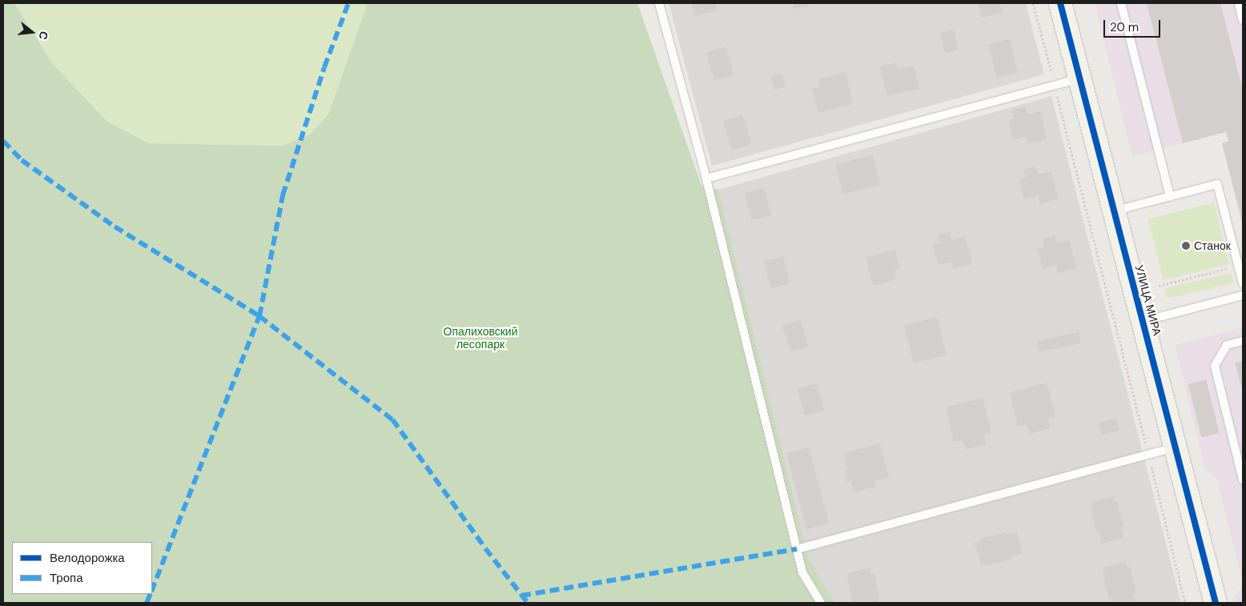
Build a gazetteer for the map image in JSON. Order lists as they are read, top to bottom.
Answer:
{
  "streets": {
    "street": ["УЛИЦА МИРА"]
  },
  "parks": ["Опалиховский лесопарк"],
  "places": ["Станок"],
  "legend": ["Велодорожка", "Тропа"],
  "scale_bar": "20 m",
  "north": "right"
}
